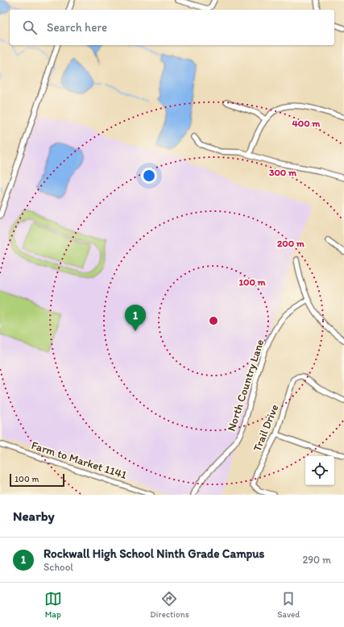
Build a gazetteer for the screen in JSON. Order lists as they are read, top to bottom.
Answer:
{
  "streets": {
    "street": ["North Country Lane", "Trail Drive", "Farm to Market 1141"]
  },
  "scale_bar": "100 m",
  "page": {
    "search": "Search here",
    "pins": "1",
    "scale": "100 m",
    "heading": "Nearby",
    "list": [
      {
        "mark": "1",
        "name": "Rockwall High School Ninth Grade Campus",
        "note": "School",
        "value": "290 m"
      }
    ],
    "nav": ["Map", "Directions", "Saved"]
  },
  "rings": [
    "400 m",
    "300 m",
    "200 m",
    "100 m"
  ]
}
